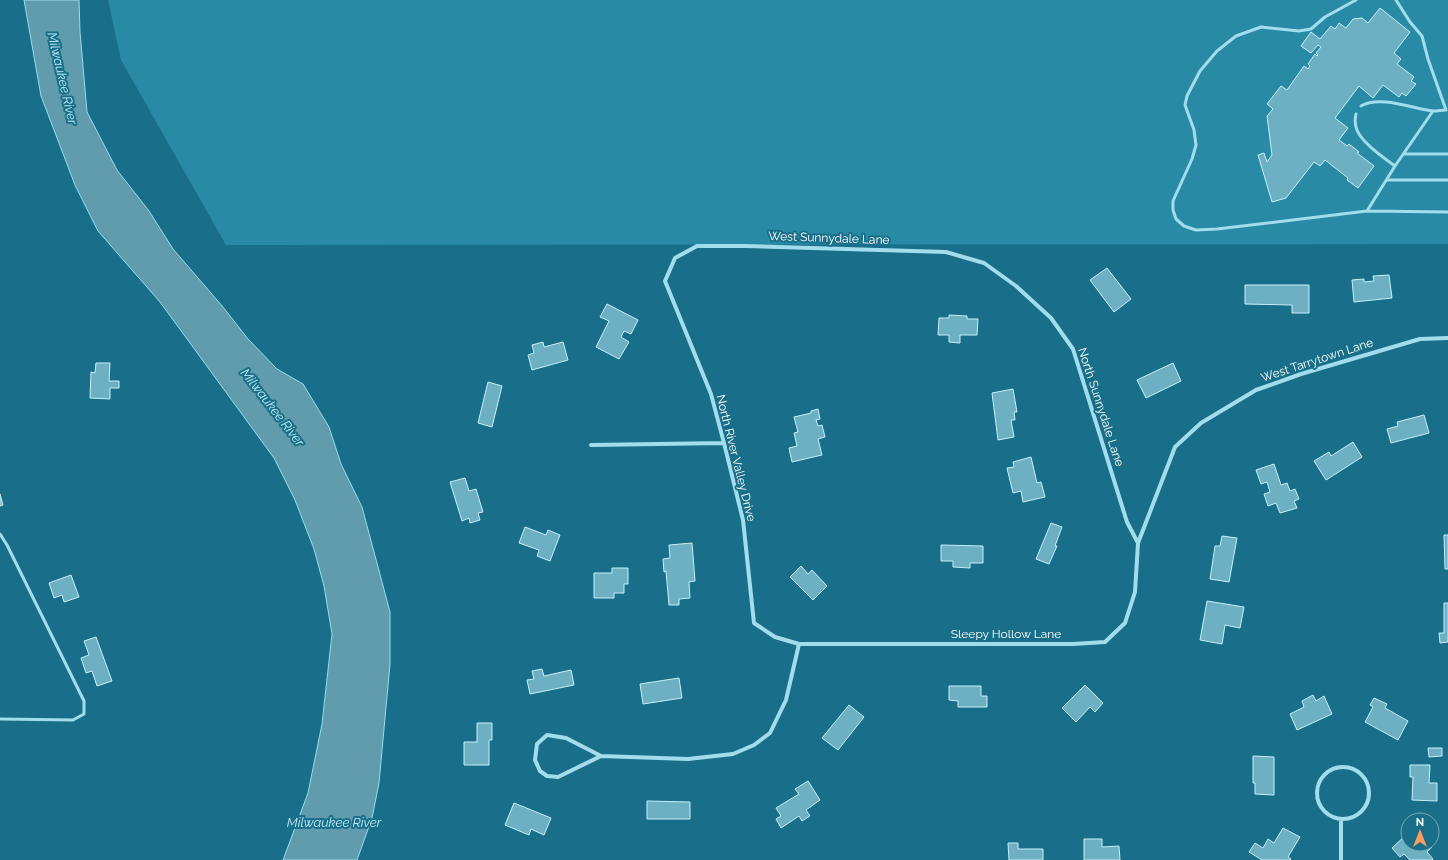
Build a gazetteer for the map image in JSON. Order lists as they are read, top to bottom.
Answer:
{
  "streets": {
    "street": [
      "West Sunnydale Lane",
      "West Tarrytown Lane",
      "North Sunnydale Lane",
      "North River Valley Drive",
      "Sleepy Hollow Lane"
    ]
  },
  "crossings": [
    ["West Sunnydale Lane", "North Sunnydale Lane"],
    ["West Sunnydale Lane", "North River Valley Drive"],
    ["West Tarrytown Lane", "North Sunnydale Lane"],
    ["West Tarrytown Lane", "Sleepy Hollow Lane"],
    ["North Sunnydale Lane", "Sleepy Hollow Lane"],
    ["North River Valley Drive", "Sleepy Hollow Lane"]
  ],
  "water": ["Milwaukee River"],
  "north": "top"
}
